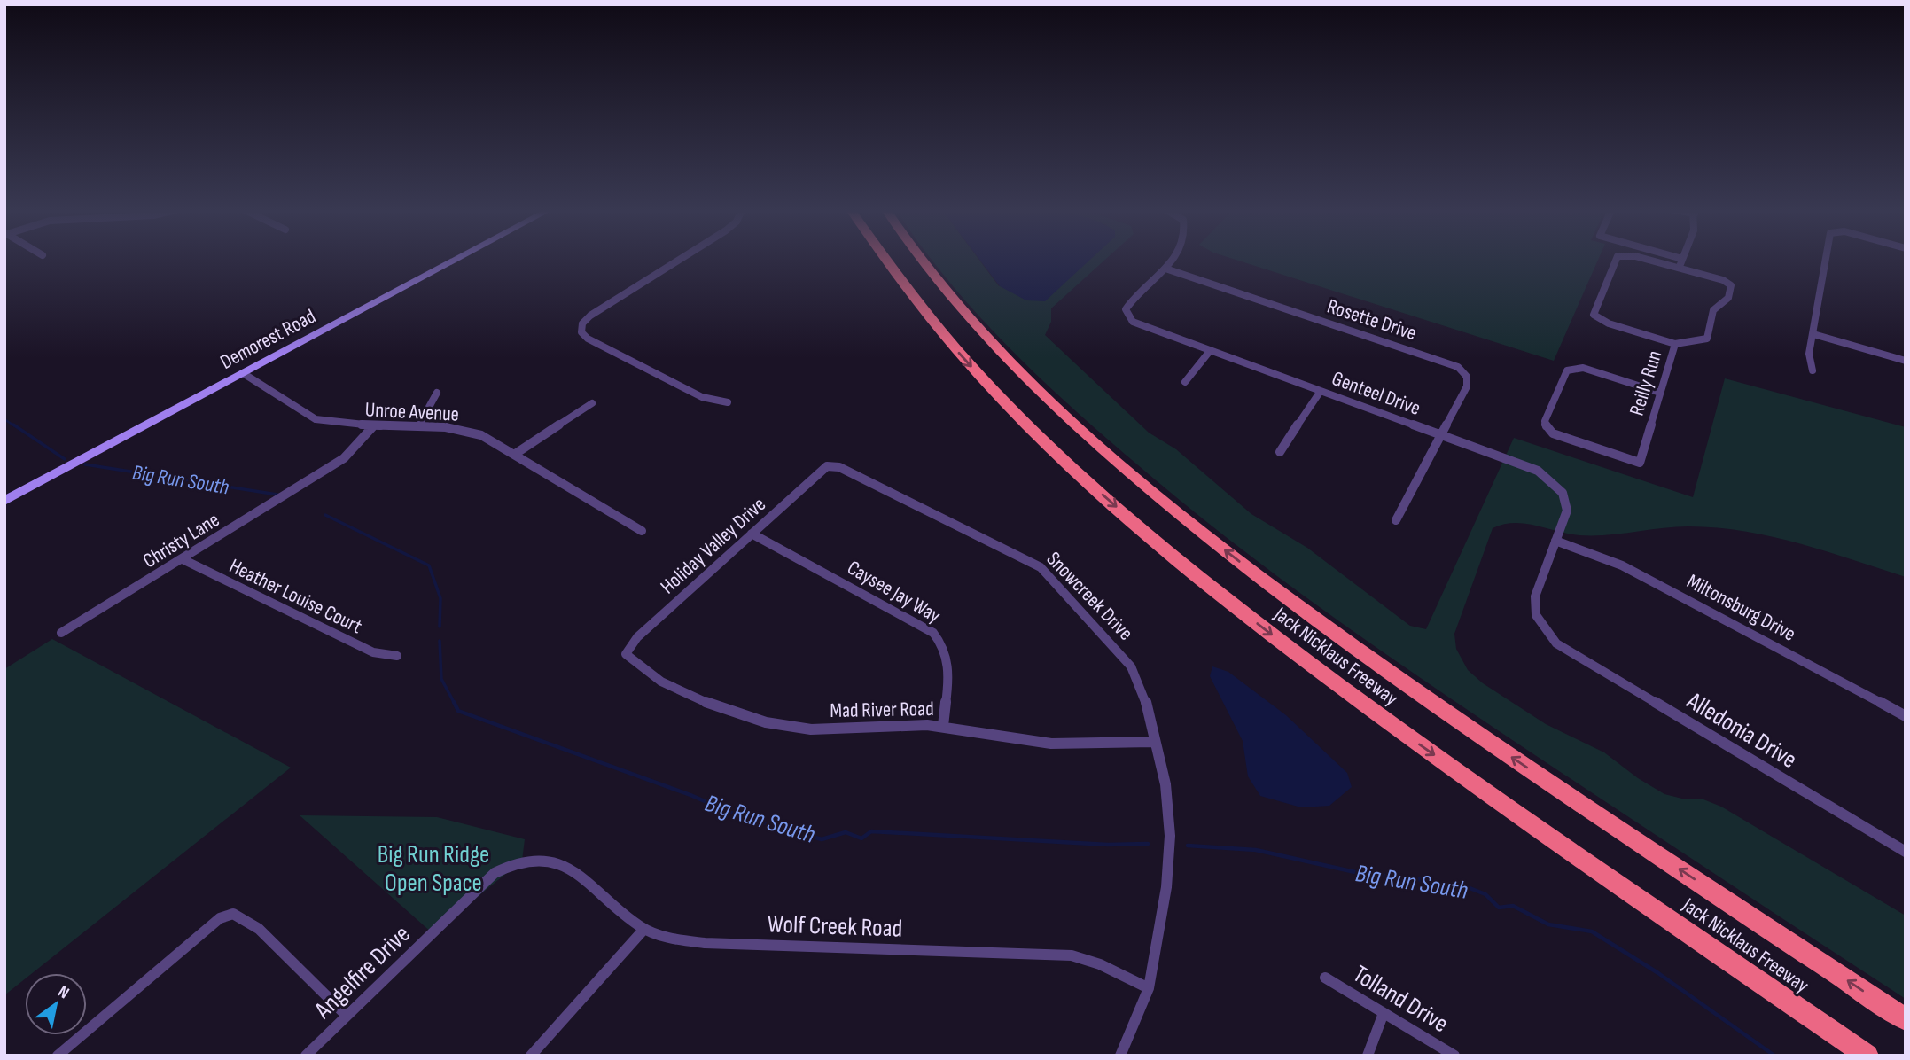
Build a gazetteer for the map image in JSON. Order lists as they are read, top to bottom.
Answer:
{
  "streets": {
    "highway": ["Jack Nicklaus Freeway"],
    "street": [
      "Rosette Drive",
      "Demorest Road",
      "Reilly Run",
      "Genteel Drive",
      "Unroe Avenue",
      "Christy Lane",
      "Holiday Valley Drive",
      "Caysee Jay Way",
      "Heather Louise Court",
      "Snowcreek Drive",
      "Miltonsburg Drive",
      "Mad River Road",
      "Alledonia Drive",
      "Wolf Creek Road",
      "Angelfire Drive",
      "Tolland Drive"
    ]
  },
  "crossings": [
    ["Rosette Drive", "Genteel Drive"],
    ["Demorest Road", "Unroe Avenue"],
    ["Genteel Drive", "Miltonsburg Drive"],
    ["Genteel Drive", "Alledonia Drive"],
    ["Unroe Avenue", "Christy Lane"],
    ["Christy Lane", "Heather Louise Court"],
    ["Holiday Valley Drive", "Caysee Jay Way"],
    ["Holiday Valley Drive", "Snowcreek Drive"],
    ["Holiday Valley Drive", "Mad River Road"],
    ["Caysee Jay Way", "Mad River Road"],
    ["Snowcreek Drive", "Mad River Road"],
    ["Snowcreek Drive", "Wolf Creek Road"],
    ["Wolf Creek Road", "Angelfire Drive"]
  ],
  "water": ["Big Run South"],
  "parks": ["Big Run Ridge Open Space"],
  "north": "top right"
}
